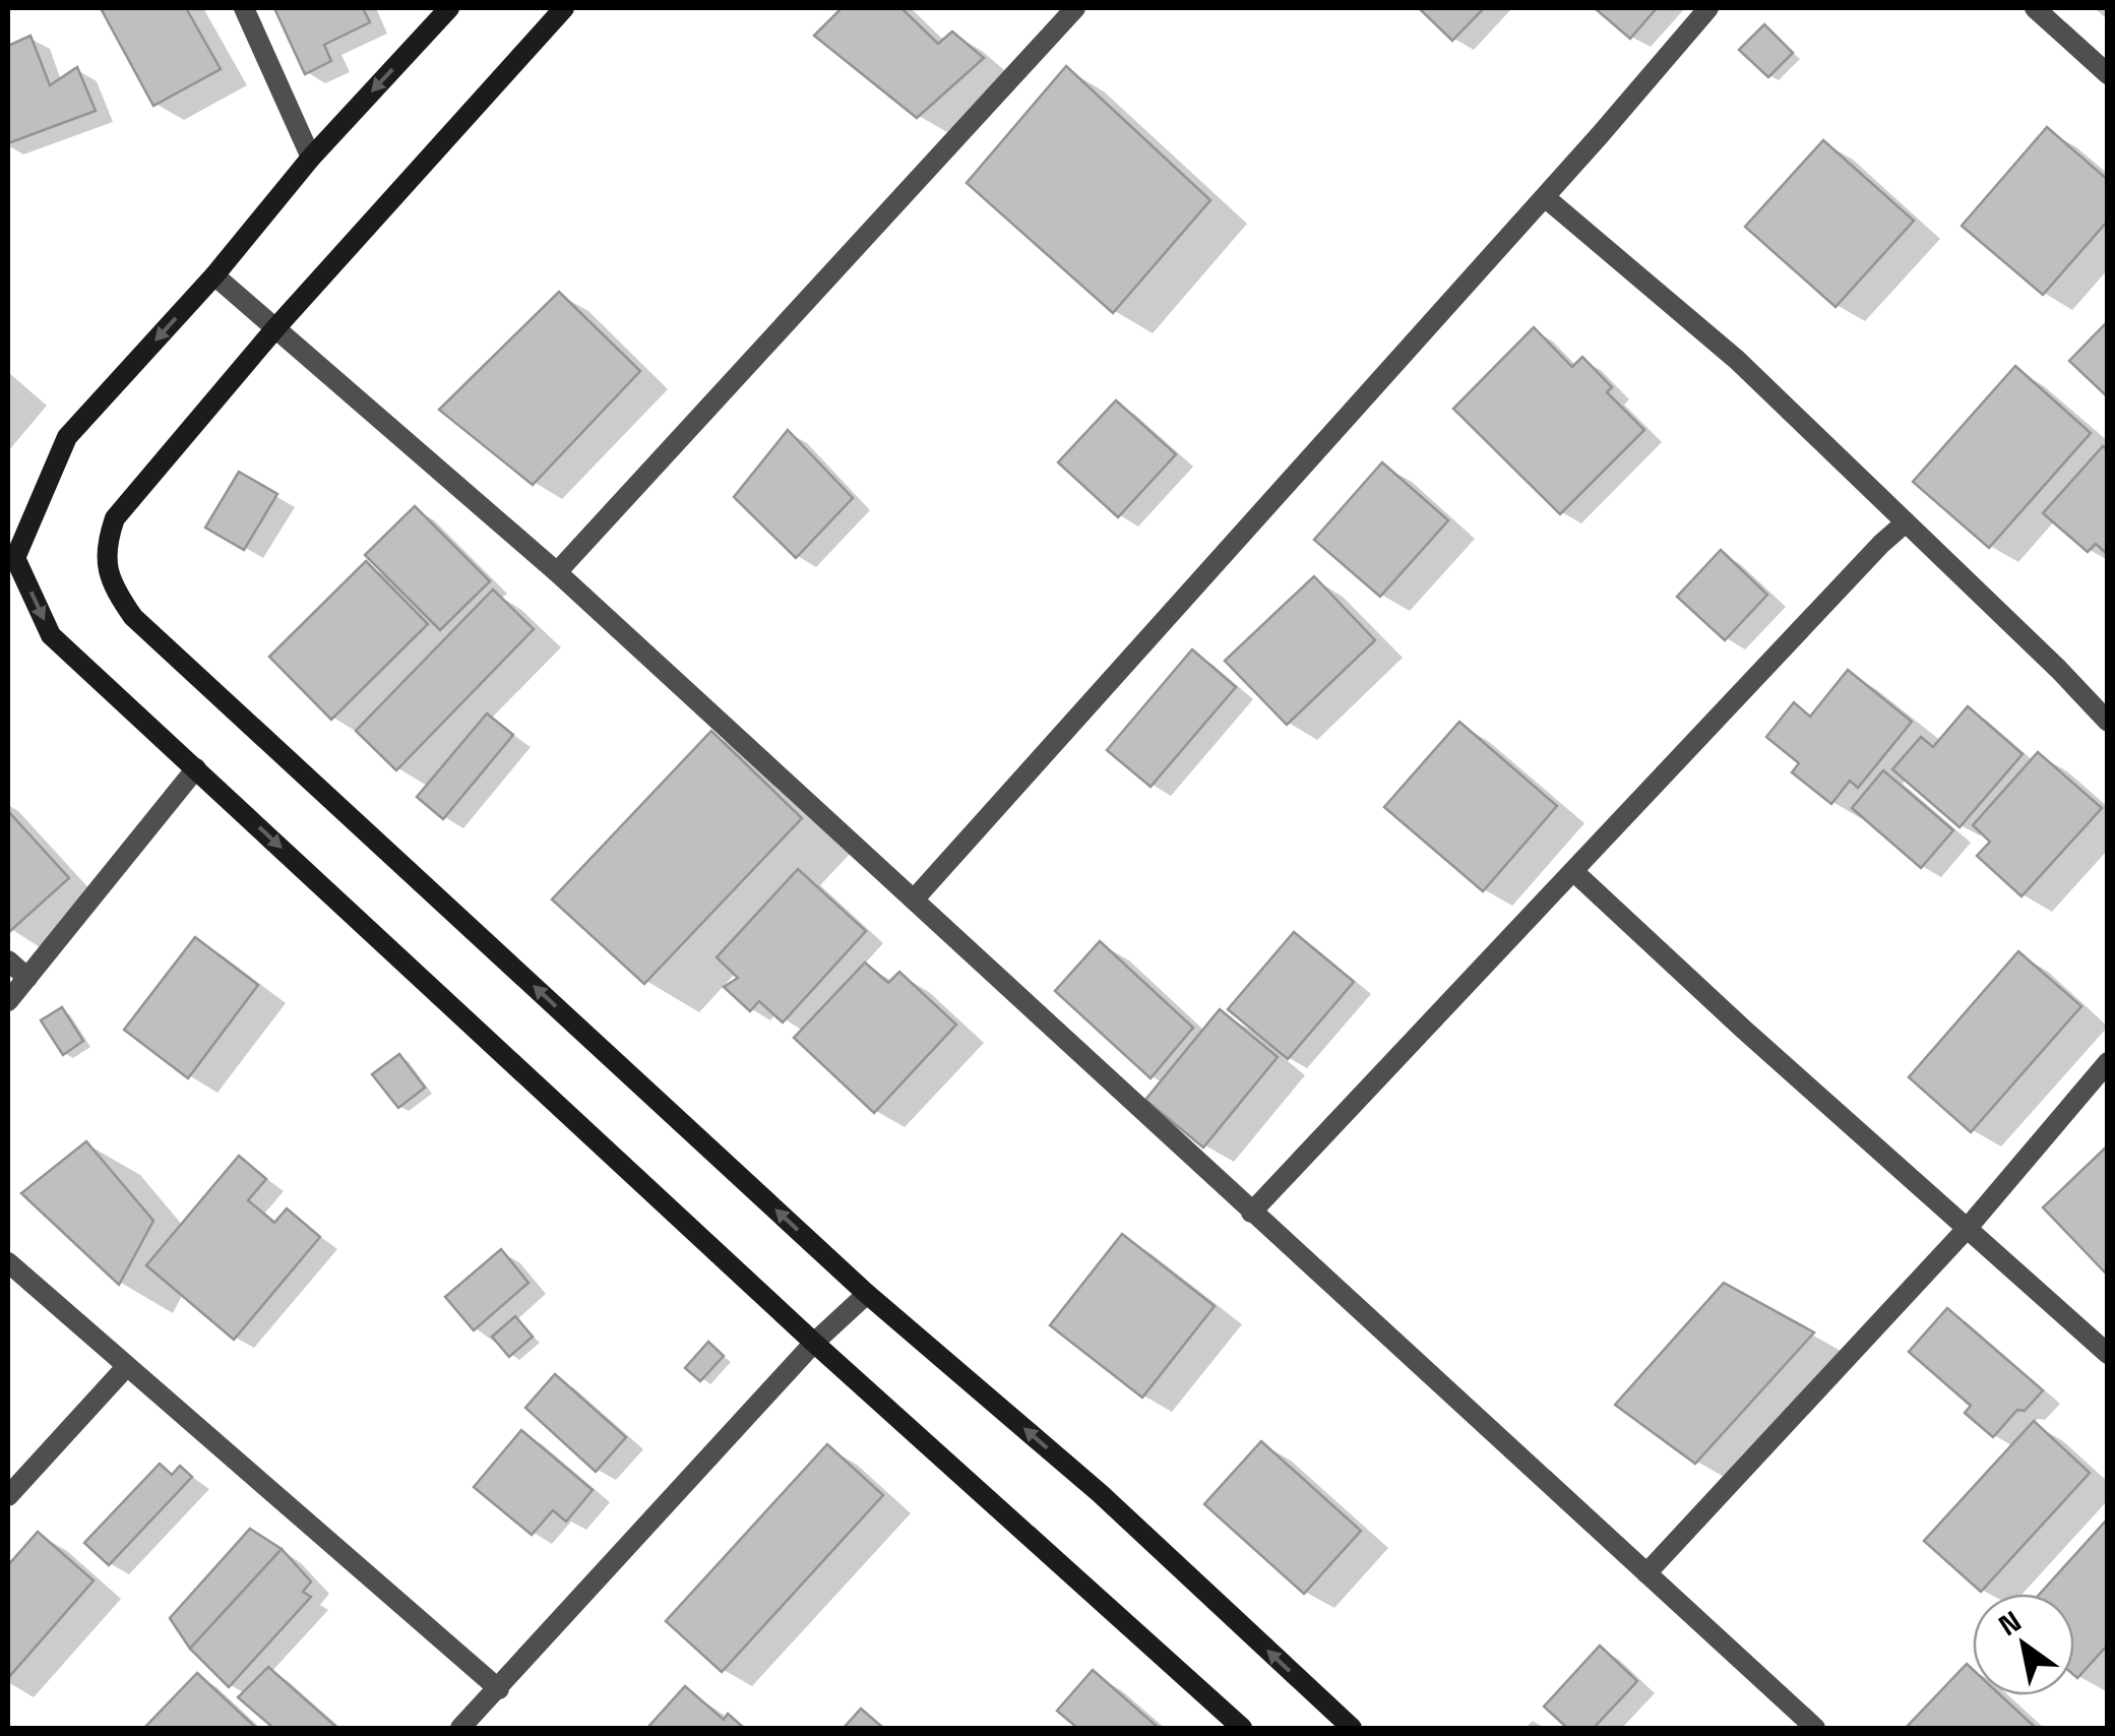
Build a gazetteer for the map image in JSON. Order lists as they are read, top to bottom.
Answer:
{
  "north": "top left"
}
